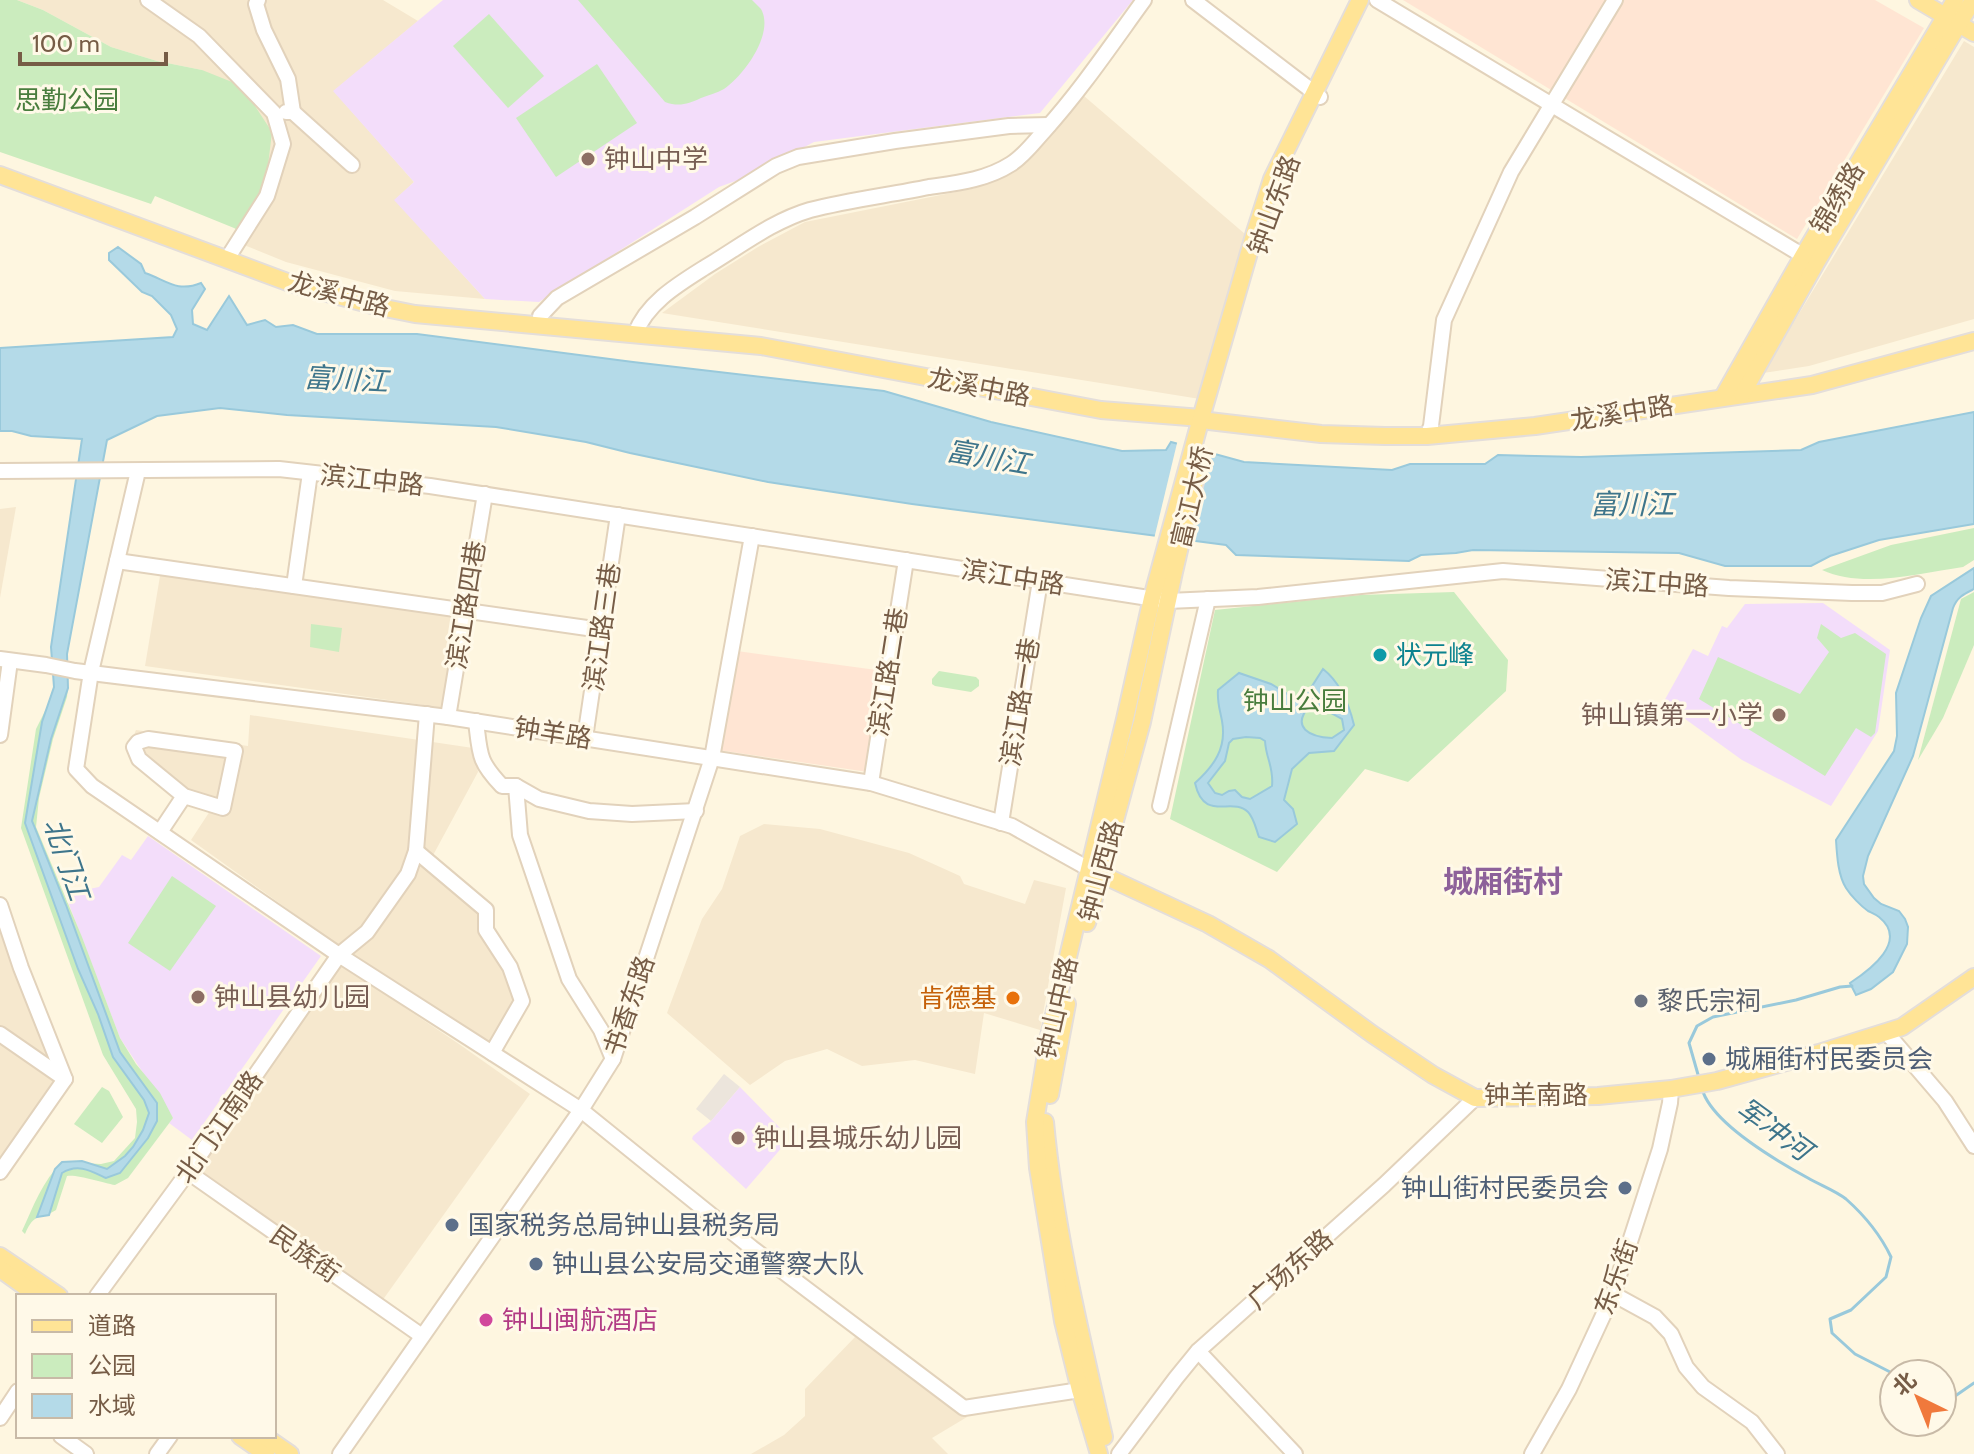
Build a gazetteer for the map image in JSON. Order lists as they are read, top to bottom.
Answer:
{
  "streets": {
    "main road": [
      "锦绣路",
      "钟山东路",
      "龙溪中路",
      "富江大桥",
      "钟山西路",
      "钟山中路",
      "钟羊南路"
    ],
    "street": [
      "滨江中路",
      "滨江路四巷",
      "滨江路三巷",
      "滨江路二巷",
      "滨江路一巷",
      "钟羊路",
      "书香东路",
      "北门江南路",
      "民族街",
      "广场东路",
      "东乐街"
    ]
  },
  "crossings": [
    ["锦绣路", "龙溪中路"],
    ["钟山东路", "龙溪中路"],
    ["钟山东路", "富江大桥"],
    ["龙溪中路", "富江大桥"],
    ["滨江中路", "富江大桥"],
    ["滨江中路", "滨江路四巷"],
    ["滨江中路", "滨江路三巷"],
    ["滨江中路", "滨江路二巷"],
    ["滨江中路", "滨江路一巷"],
    ["滨江中路", "钟山西路"],
    ["滨江中路", "书香东路"],
    ["富江大桥", "钟山西路"],
    ["滨江路四巷", "钟羊路"],
    ["滨江路三巷", "钟羊路"],
    ["滨江路二巷", "钟羊路"],
    ["滨江路一巷", "钟羊路"],
    ["钟羊路", "钟山西路"],
    ["钟羊路", "书香东路"],
    ["钟羊路", "钟山中路"],
    ["钟羊路", "钟羊南路"],
    ["钟山西路", "钟山中路"],
    ["钟山西路", "钟羊南路"],
    ["书香东路", "民族街"],
    ["钟山中路", "钟羊南路"],
    ["钟羊南路", "广场东路"],
    ["钟羊南路", "东乐街"],
    ["北门江南路", "民族街"]
  ],
  "districts": ["城厢街村"],
  "water": ["富川江", "北门江", "军冲河"],
  "parks": ["思勤公园", "钟山公园"],
  "places": [
    "钟山中学",
    "状元峰",
    "钟山镇第一小学",
    "钟山县幼儿园",
    "肯德基",
    "黎氏宗祠",
    "城厢街村民委员会",
    "钟山县城乐幼儿园",
    "钟山街村民委员会",
    "国家税务总局钟山县税务局",
    "钟山县公安局交通警察大队",
    "钟山闽航酒店"
  ],
  "legend": ["道路", "公园", "水域"],
  "scale_bar": "100 m",
  "north": "top left"
}
